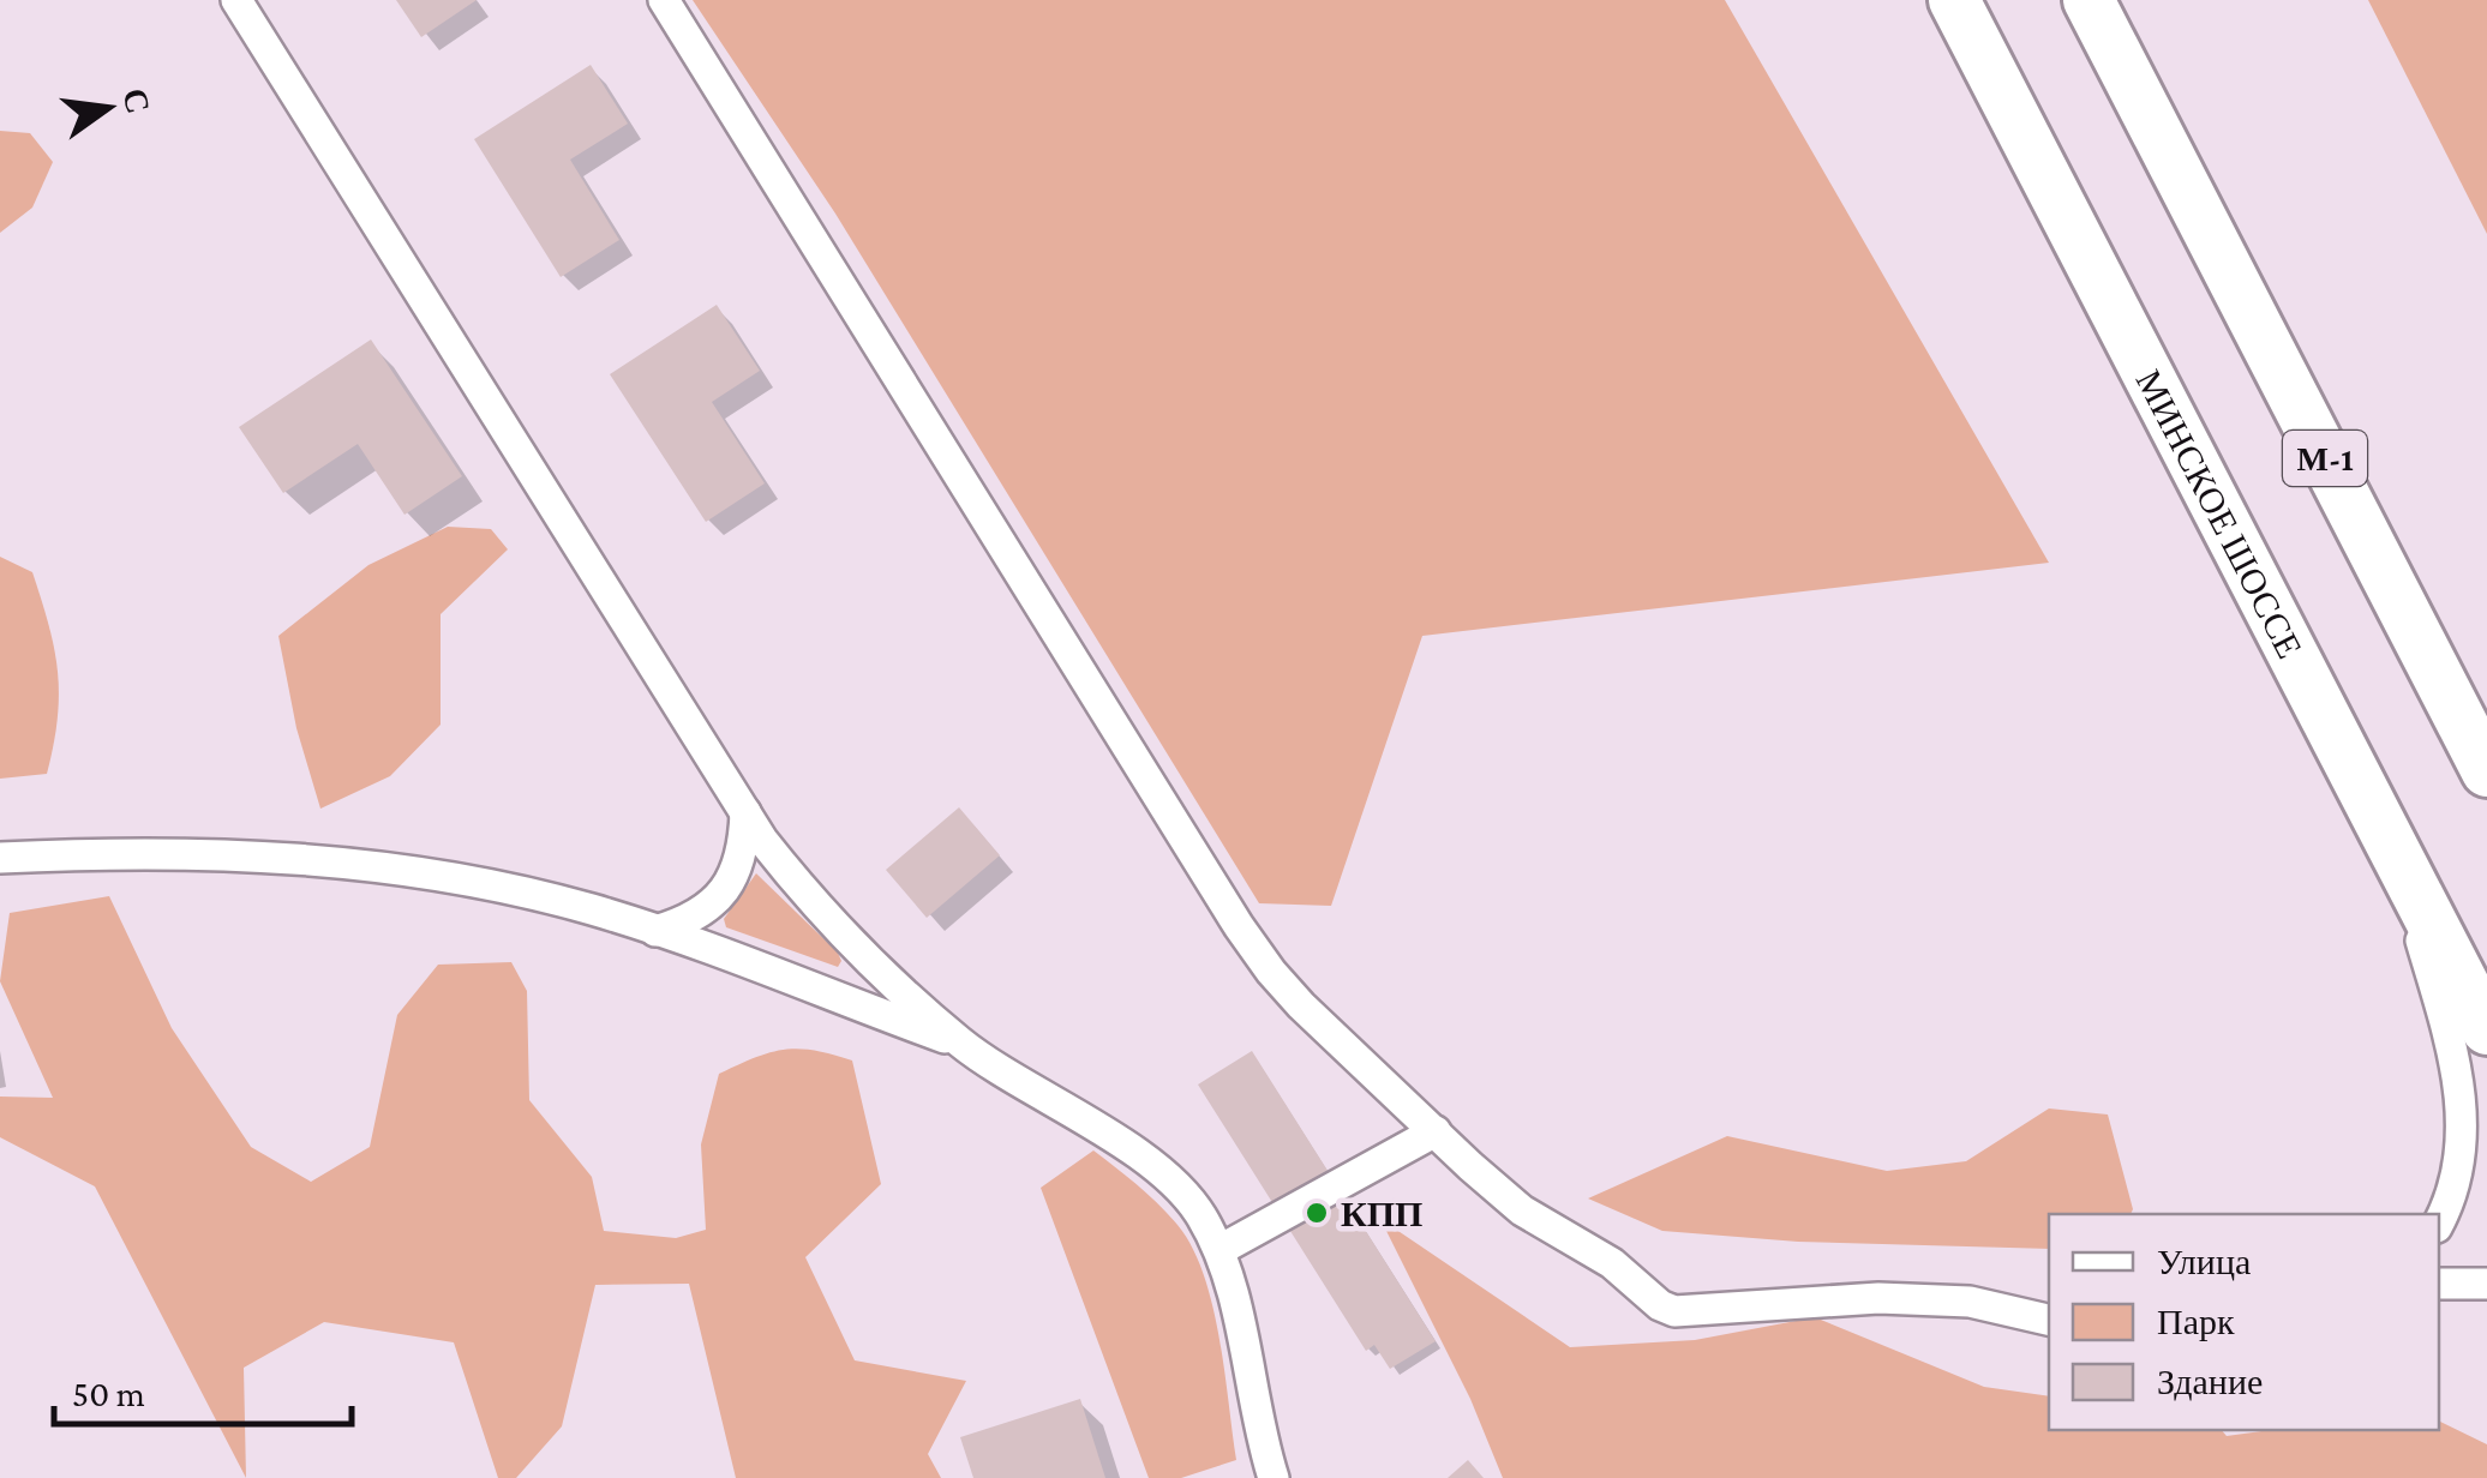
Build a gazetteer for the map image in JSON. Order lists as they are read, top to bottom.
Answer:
{
  "streets": {
    "highway": ["М-1", "МИНСКОЕ ШОССЕ"]
  },
  "places": ["КПП"],
  "legend": ["Улица", "Парк", "Здание"],
  "scale_bar": "50 m",
  "north": "right"
}
